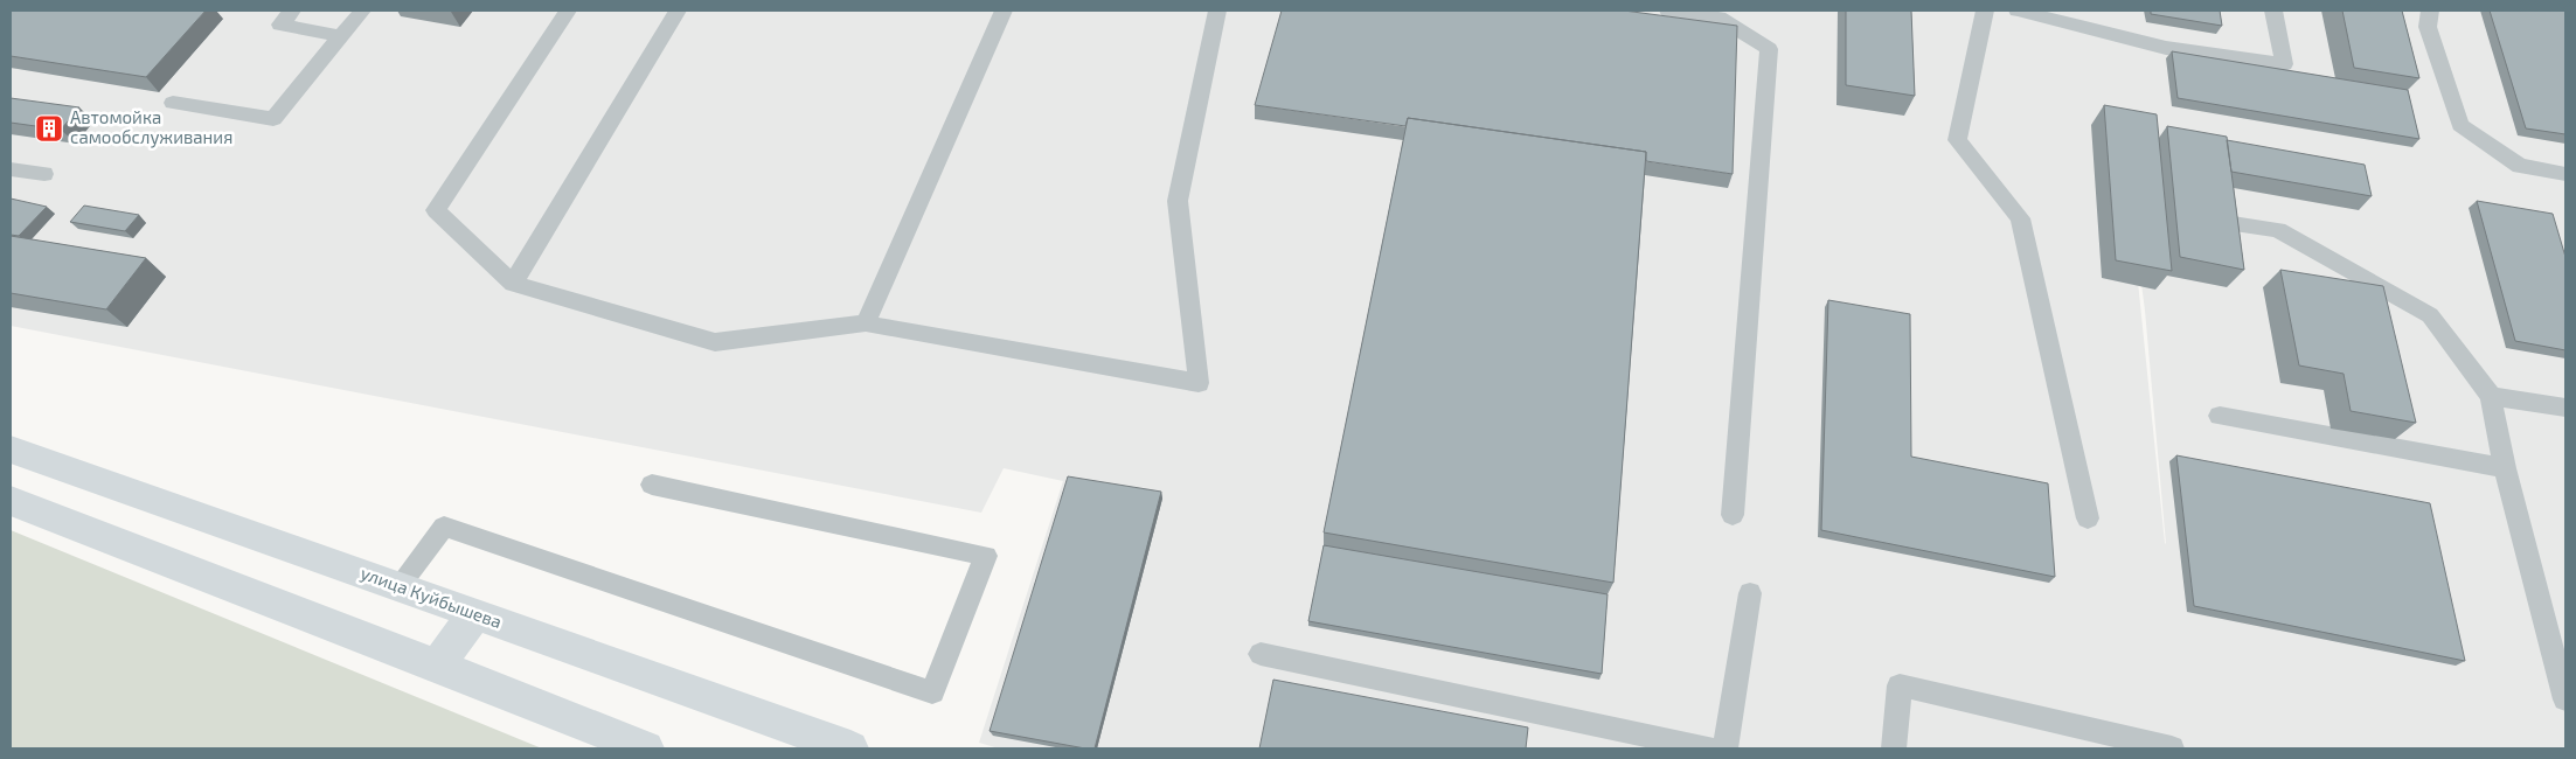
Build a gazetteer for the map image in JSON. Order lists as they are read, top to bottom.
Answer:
{
  "streets": {
    "main road": ["улица Куйбышева"]
  },
  "places": {
    "building": ["Автомойка самообслуживания"]
  }
}
